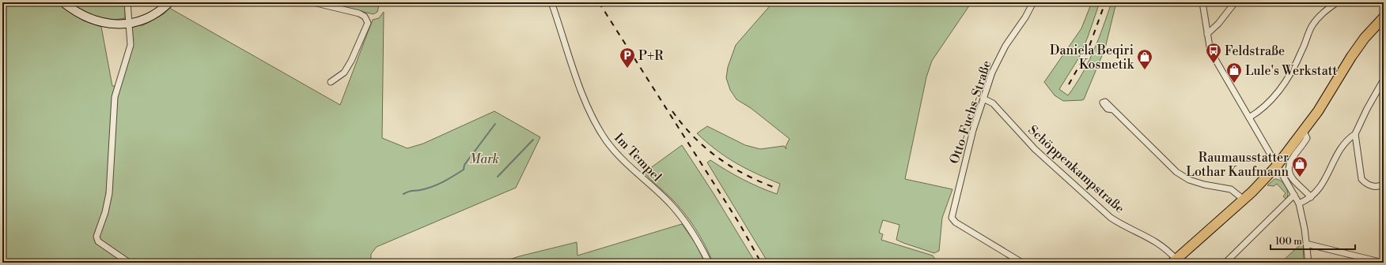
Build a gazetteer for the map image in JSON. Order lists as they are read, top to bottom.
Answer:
{
  "streets": {
    "street": ["Otto-Fuchs-Straße", "Im Tempel", "Schöppenkampstraße"]
  },
  "crossings": [
    ["Otto-Fuchs-Straße", "Schöppenkampstraße"]
  ],
  "parks": ["Mark"],
  "places": {
    "bus stop": ["Feldstraße"],
    "parking": ["P+R"],
    "shop": ["Daniela Beqiri Kosmetik", "Lule's Werkstatt", "Raumausstatter Lothar Kaufmann"]
  },
  "scale_bar": "100 m"
}
